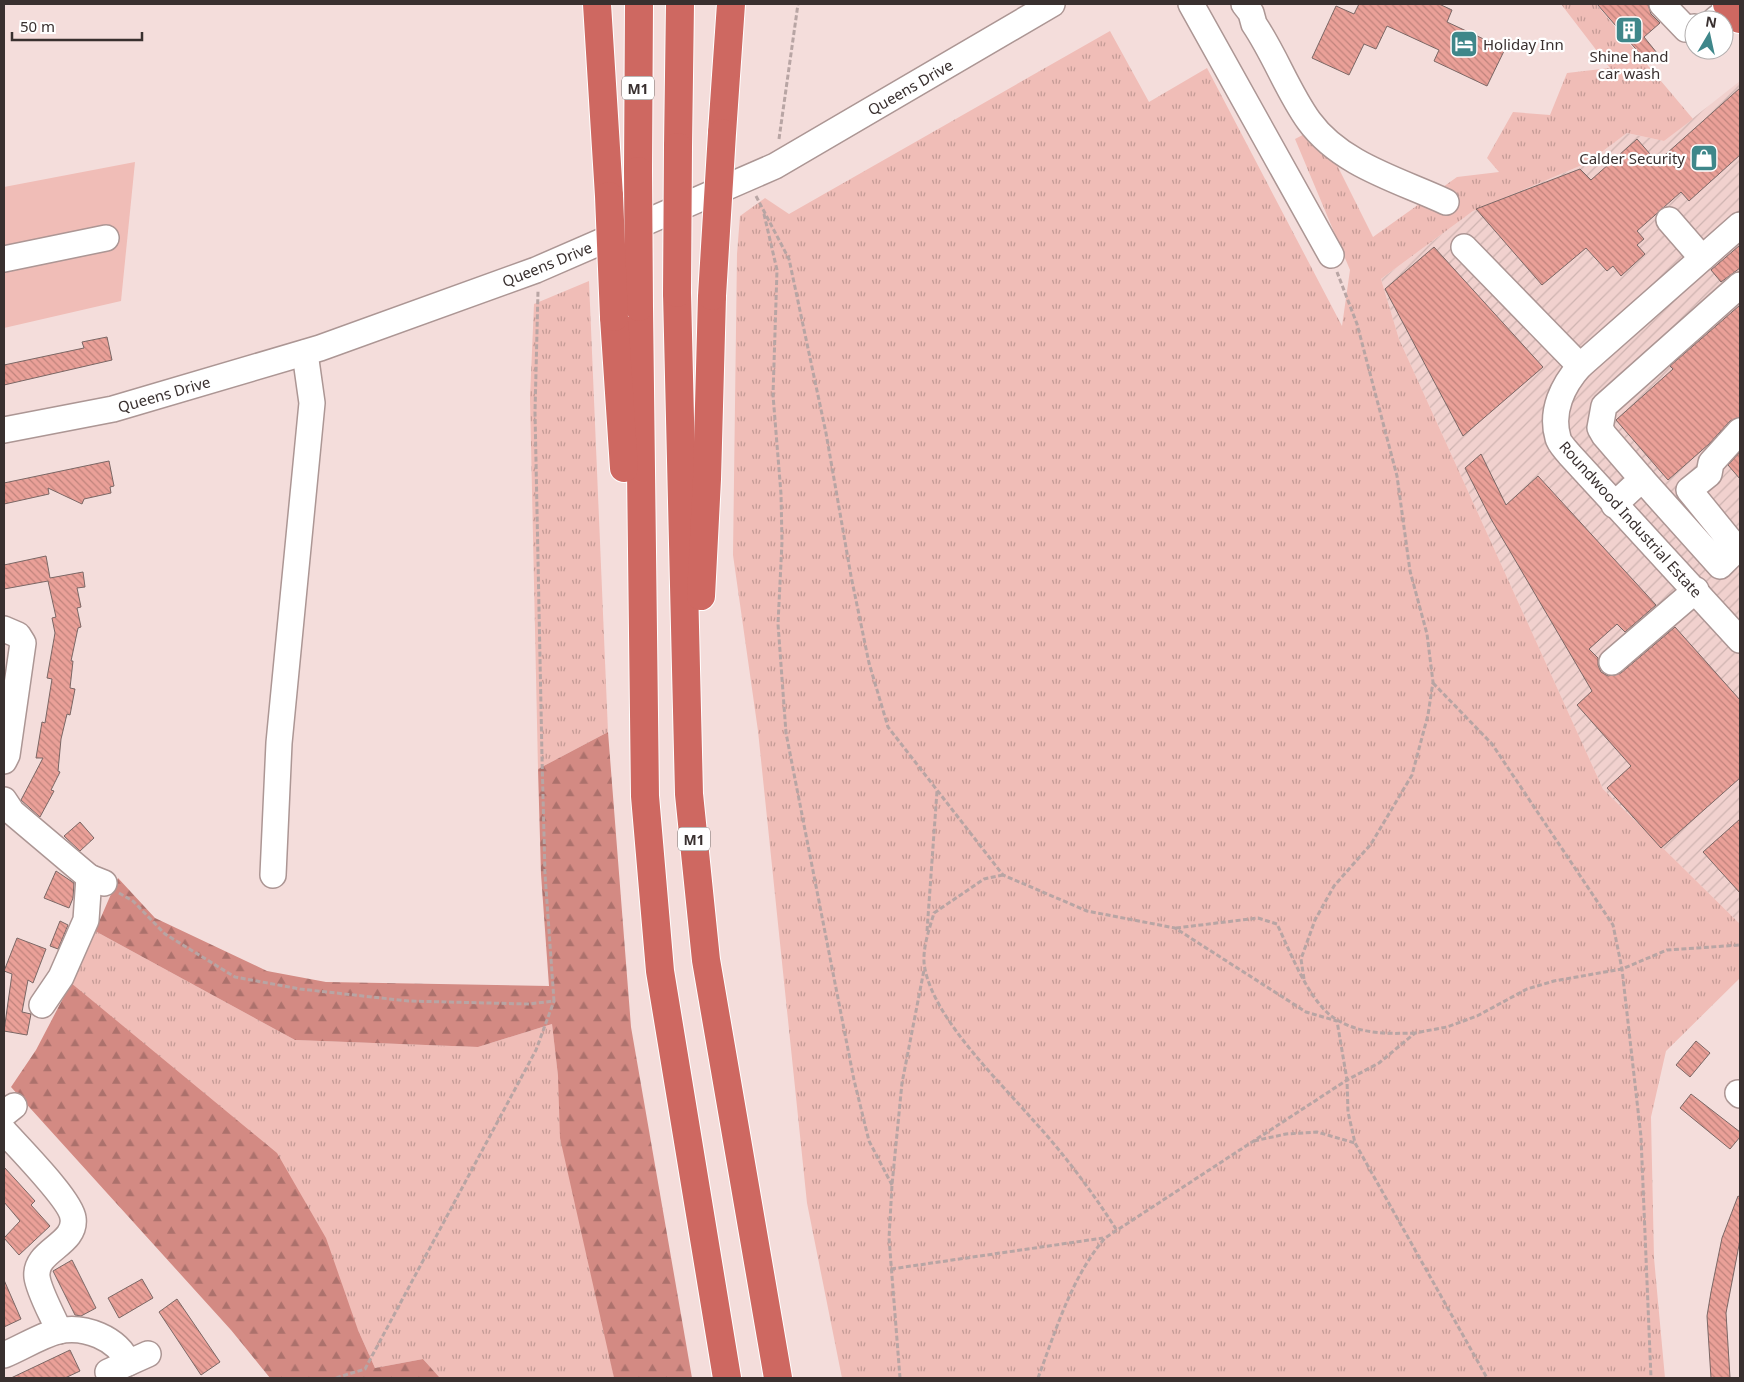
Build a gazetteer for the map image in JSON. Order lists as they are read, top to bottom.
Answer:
{
  "streets": {
    "highway": ["M1"],
    "street": ["Queens Drive", "Roundwood Industrial Estate"]
  },
  "places": {
    "building": ["Shine hand car wash"],
    "hotel": ["Holiday Inn"],
    "shop": ["Calder Security"]
  },
  "scale_bar": "50 m",
  "north": "top"
}
